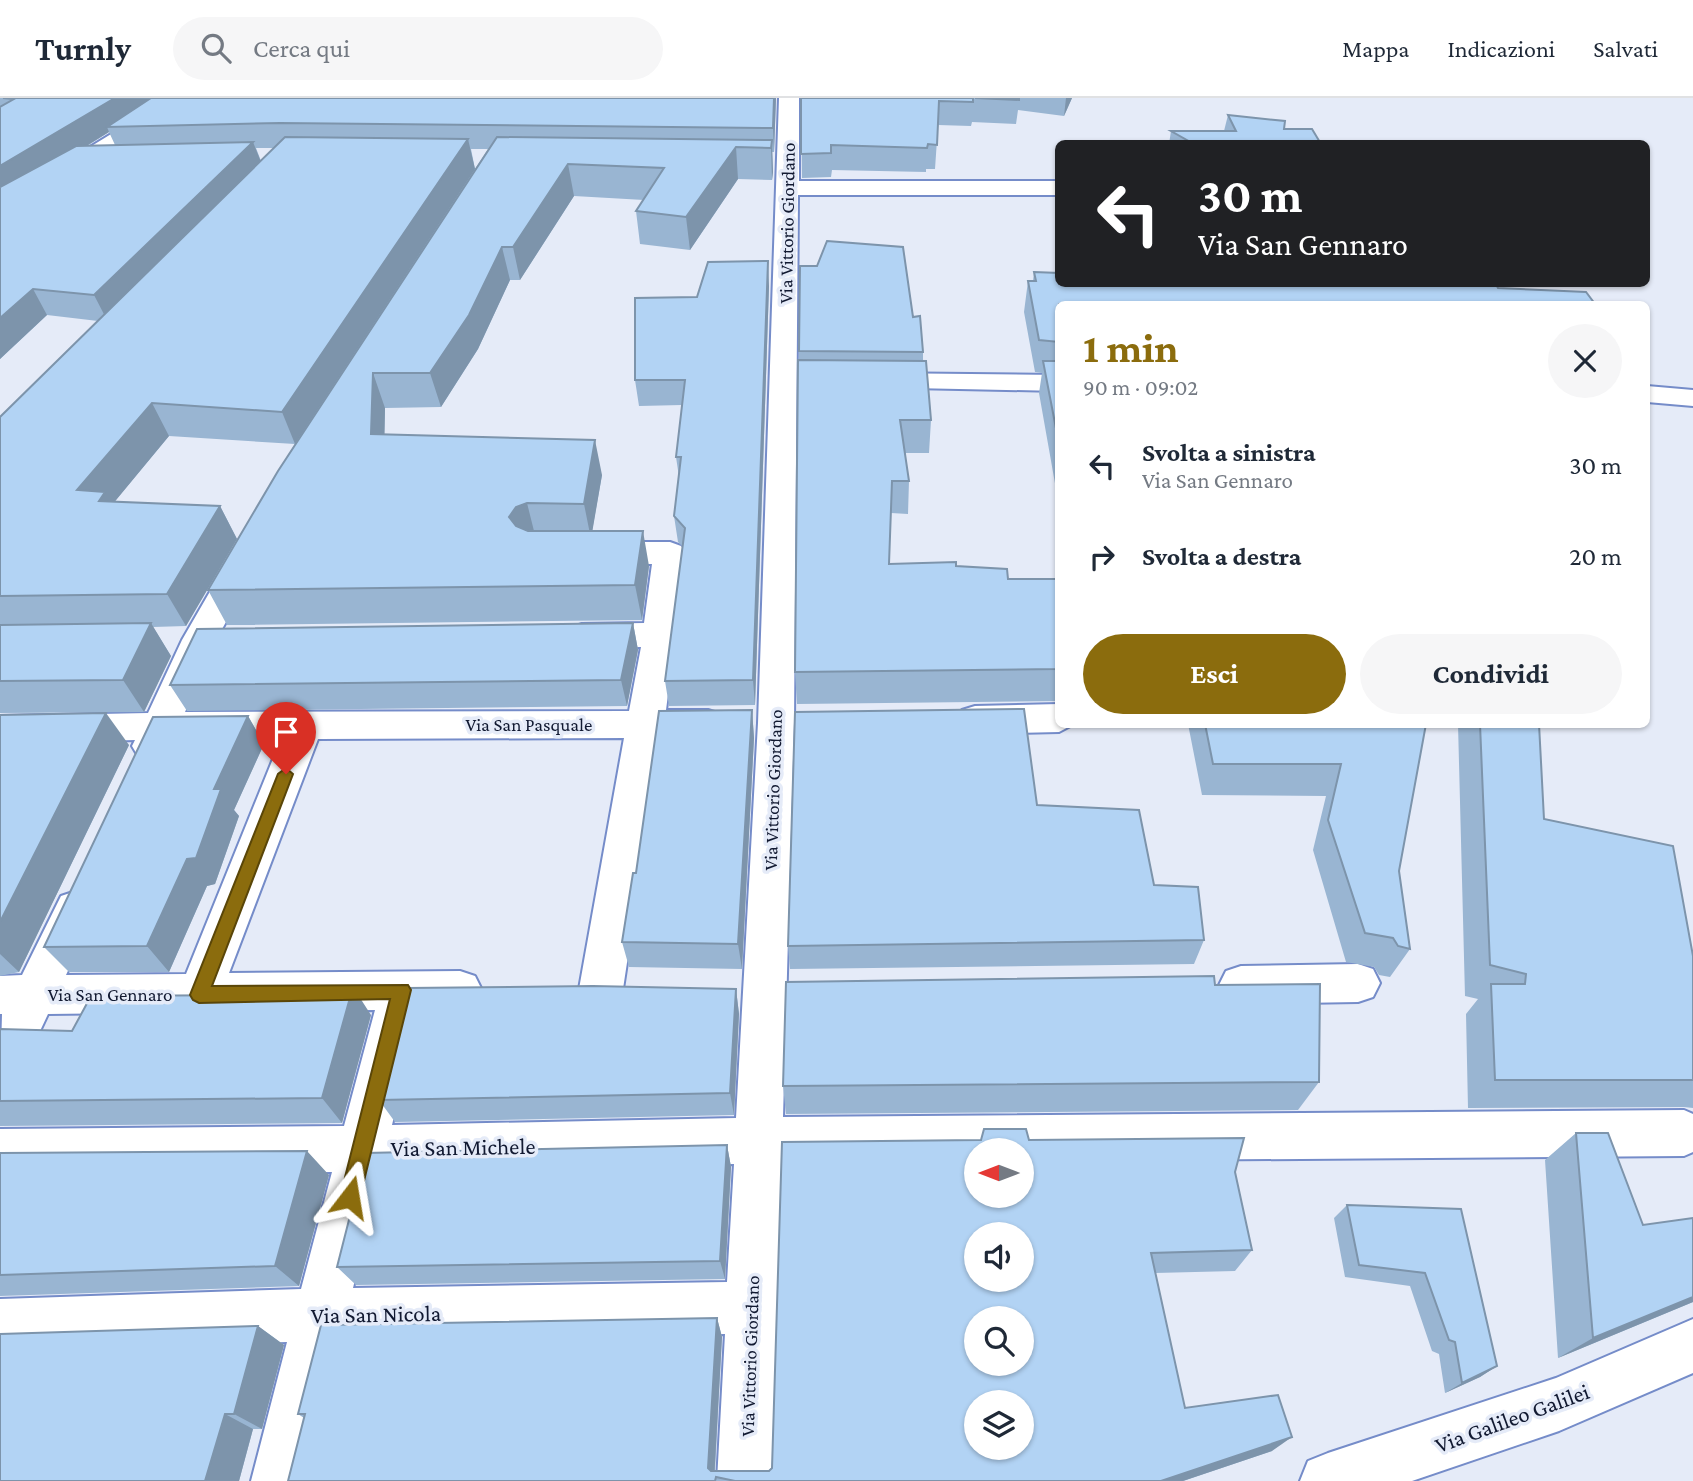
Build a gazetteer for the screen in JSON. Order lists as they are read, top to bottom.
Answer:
{
  "streets": {
    "street": [
      "Via Vittorio Giordano",
      "Via San Pasquale",
      "Via San Gennaro",
      "Via San Michele",
      "Via San Nicola",
      "Via Galileo Galilei"
    ]
  },
  "crossings": [
    ["Via Vittorio Giordano", "Via San Pasquale"],
    ["Via Vittorio Giordano", "Via San Michele"],
    ["Via Vittorio Giordano", "Via San Nicola"]
  ],
  "north": "left",
  "page": {
    "header": "Turnly",
    "search": "Cerca qui",
    "nav": ["Mappa", "Indicazioni", "Salvati"],
    "turn": ["30 m", "Via San Gennaro"],
    "heading": ["1 min", "90 m · 09:02"],
    "list": [
      {
        "name": "Svolta a sinistra",
        "note": "Via San Gennaro",
        "value": "30 m"
      },
      {
        "name": "Svolta a destra",
        "value": "20 m"
      }
    ],
    "buttons": ["Esci", "Condividi"]
  }
}
